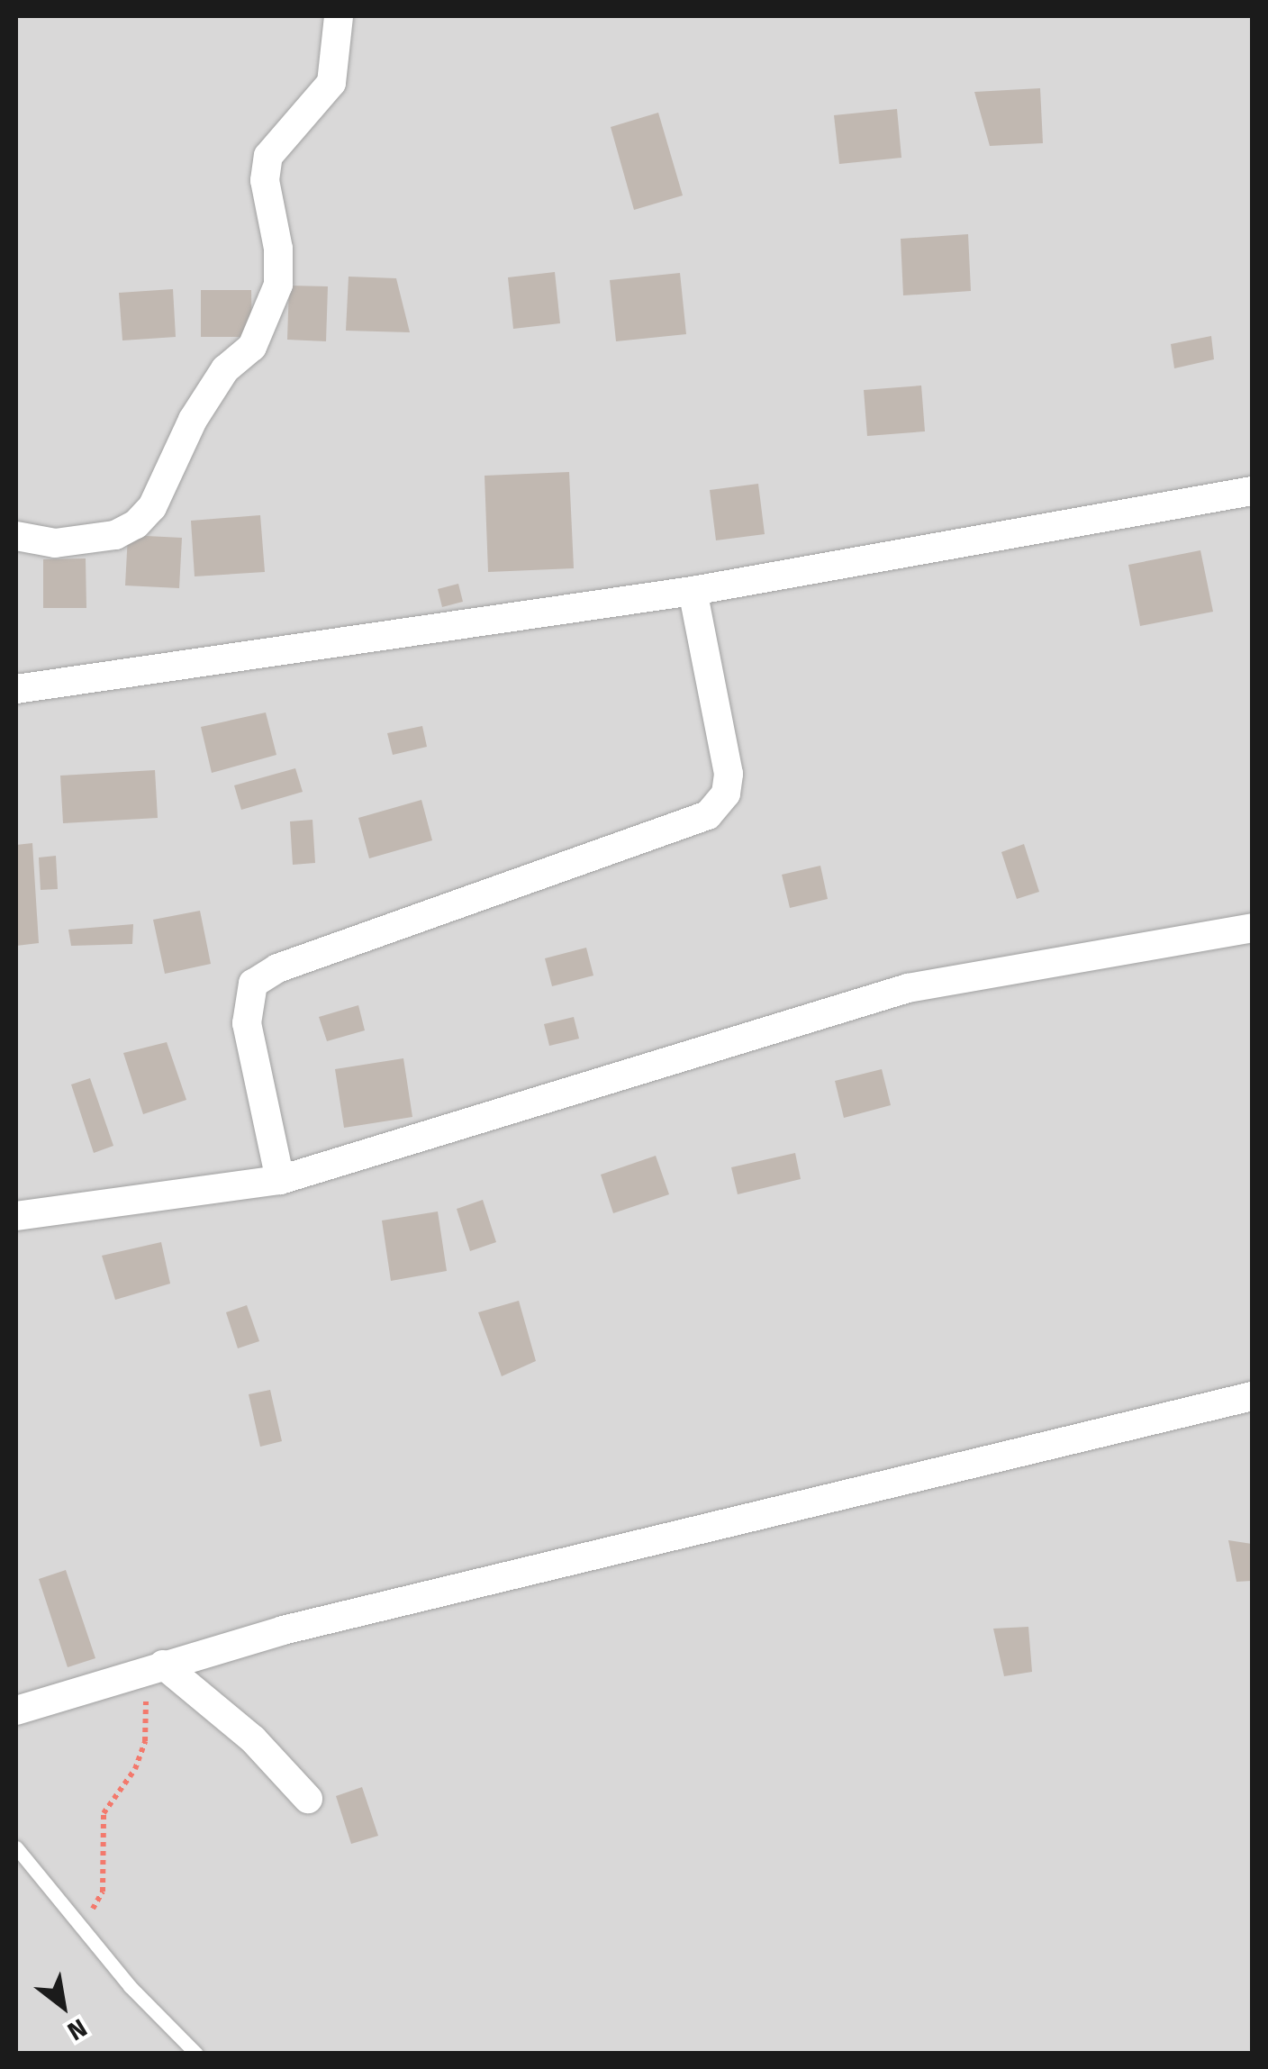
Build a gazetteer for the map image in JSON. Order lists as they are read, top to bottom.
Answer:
{
  "north": "bottom right"
}
